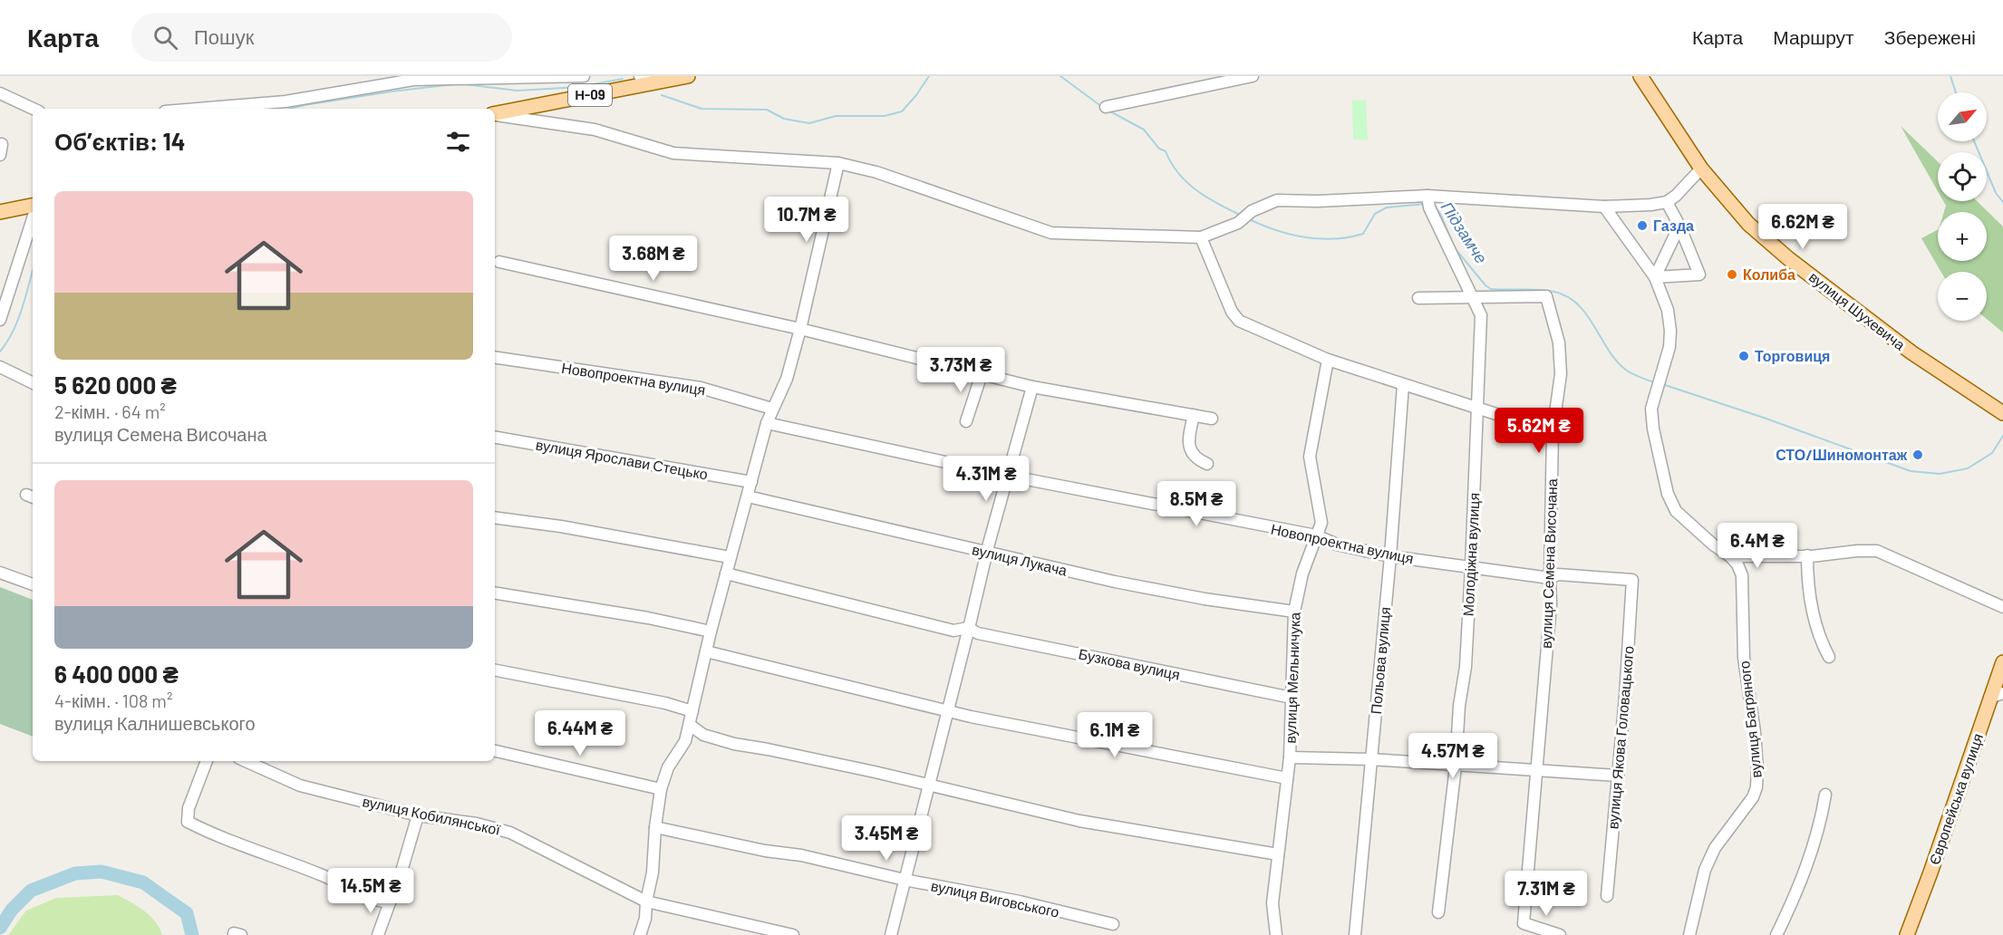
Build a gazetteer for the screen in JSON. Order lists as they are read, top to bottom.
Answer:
{
  "streets": {
    "main road": ["Н-09", "вулиця Шухевича", "Європейська вулиця"],
    "street": [
      "Новопроектна вулиця",
      "вулиця Ярослави Стецько",
      "Молодіжна вулиця",
      "вулиця Лукача",
      "вулиця Семена Височана",
      "Польова вулиця",
      "Бузкова вулиця",
      "вулиця Мельничука",
      "вулиця Багряного",
      "вулиця Якова Головацького",
      "вулиця Кобилянської",
      "вулиця Виговського"
    ]
  },
  "crossings": [
    ["Новопроектна вулиця", "Молодіжна вулиця"],
    ["Новопроектна вулиця", "вулиця Семена Височана"],
    ["Новопроектна вулиця", "Польова вулиця"],
    ["Новопроектна вулиця", "вулиця Мельничука"],
    ["Новопроектна вулиця", "вулиця Якова Головацького"],
    ["Молодіжна вулиця", "вулиця Семена Височана"],
    ["вулиця Лукача", "вулиця Мельничука"],
    ["Бузкова вулиця", "вулиця Мельничука"]
  ],
  "water": ["Підзамче"],
  "places": [
    "Газда",
    "Колиба",
    "Торговиця",
    "СТО/Шиномонтаж"
  ],
  "north": "top right",
  "page": {
    "header": "Карта",
    "search": "Пошук",
    "nav": ["Карта", "Маршрут", "Збережені"],
    "map_buttons": ["+", "−"],
    "heading": "Об’єктів: 14",
    "list": [
      {
        "name": "5 620 000 ₴",
        "note": "2-кімн. · 64 m² · вулиця Семена Височана"
      },
      {
        "name": "6 400 000 ₴",
        "note": "4-кімн. · 108 m² · вулиця Калнишевського"
      }
    ],
    "price": [
      "10.7M ₴",
      "6.62M ₴",
      "3.68M ₴",
      "3.73M ₴",
      "5.62M ₴",
      "4.31M ₴",
      "8.5M ₴",
      "6.4M ₴",
      "6.44M ₴",
      "6.1M ₴",
      "4.57M ₴",
      "3.45M ₴",
      "14.5M ₴",
      "7.31M ₴"
    ]
  }
}
